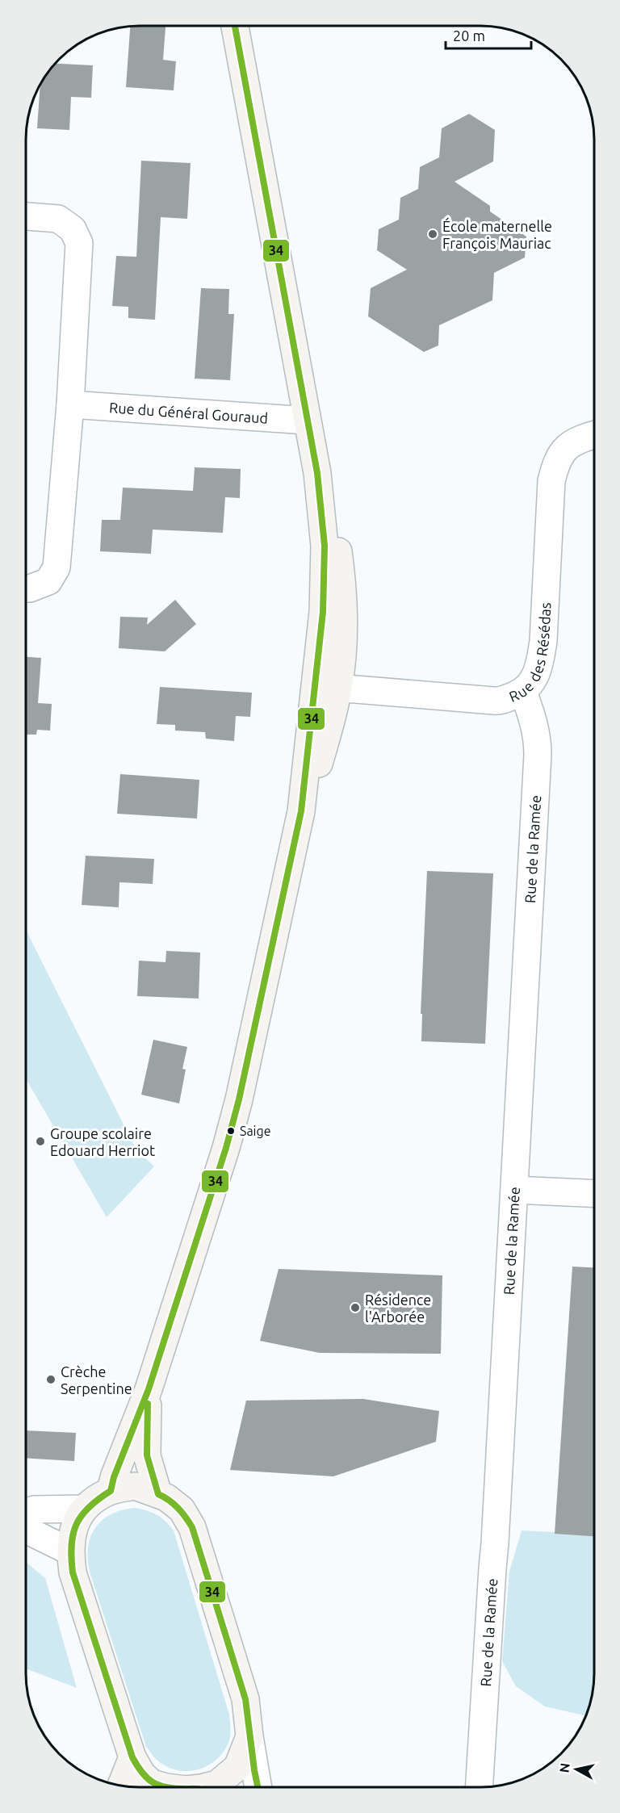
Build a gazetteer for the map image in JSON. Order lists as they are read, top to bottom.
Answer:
{
  "streets": {
    "street": ["Rue du Général Gouraud", "Rue des Résédas", "Rue de la Ramée"]
  },
  "crossings": [
    ["Rue des Résédas", "Rue de la Ramée"]
  ],
  "places": [
    "École maternelle François Mauriac",
    "Saige",
    "Groupe scolaire Edouard Herriot",
    "Résidence l'Arborée",
    "Crèche Serpentine"
  ],
  "lines": ["transit line 34"],
  "scale_bar": "20 m",
  "north": "left"
}
